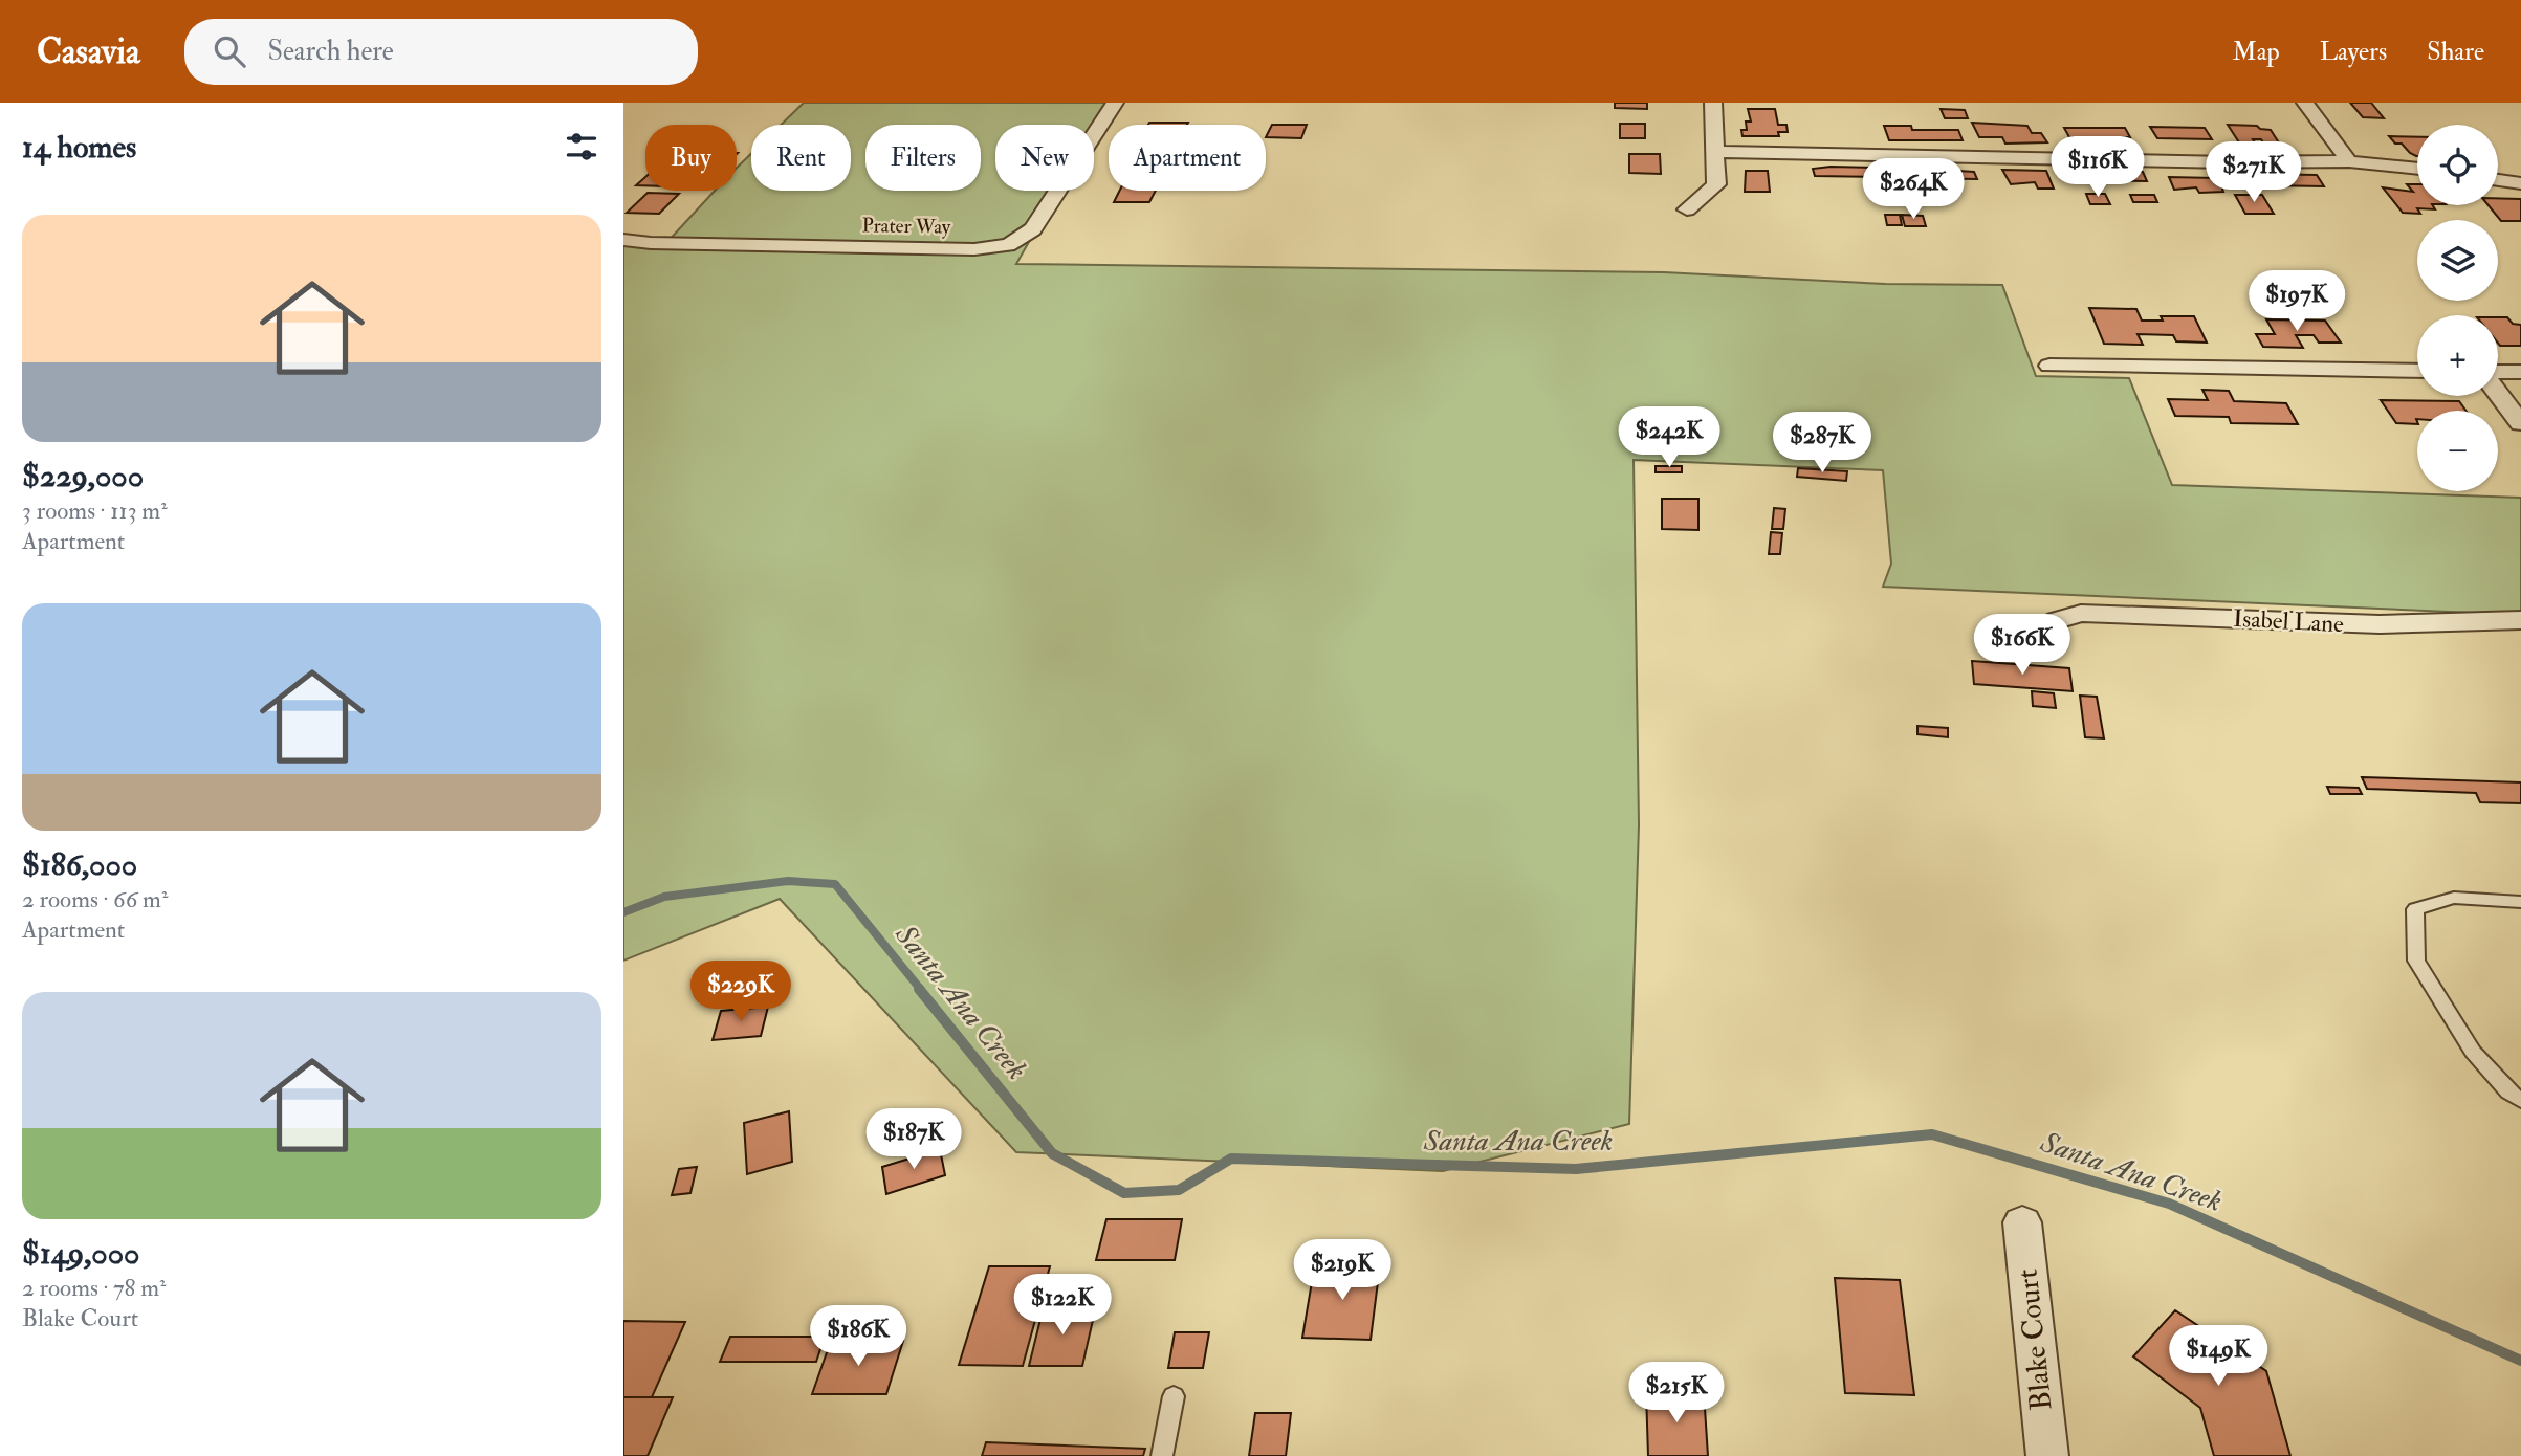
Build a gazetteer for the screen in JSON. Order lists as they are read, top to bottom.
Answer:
{
  "streets": {
    "street": ["Prater Way", "Isabel Lane", "Blake Court"]
  },
  "water": ["Santa Ana Creek"],
  "page": {
    "header": "Casavia",
    "search": "Search here",
    "nav": ["Map", "Layers", "Share"],
    "heading": "14 homes",
    "map_buttons": ["+", "−"],
    "chip": [
      "Buy",
      "Rent",
      "Filters",
      "New",
      "Apartment"
    ],
    "price": [
      "$116K",
      "$271K",
      "$264K",
      "$197K",
      "$242K",
      "$287K",
      "$166K",
      "$229K",
      "$187K",
      "$219K",
      "$122K",
      "$186K",
      "$149K",
      "$215K"
    ],
    "list": [
      {
        "name": "$229,000",
        "note": "3 rooms · 113 m² · Apartment"
      },
      {
        "name": "$186,000",
        "note": "2 rooms · 66 m² · Apartment"
      },
      {
        "name": "$149,000",
        "note": "2 rooms · 78 m² · Blake Court"
      }
    ]
  }
}
